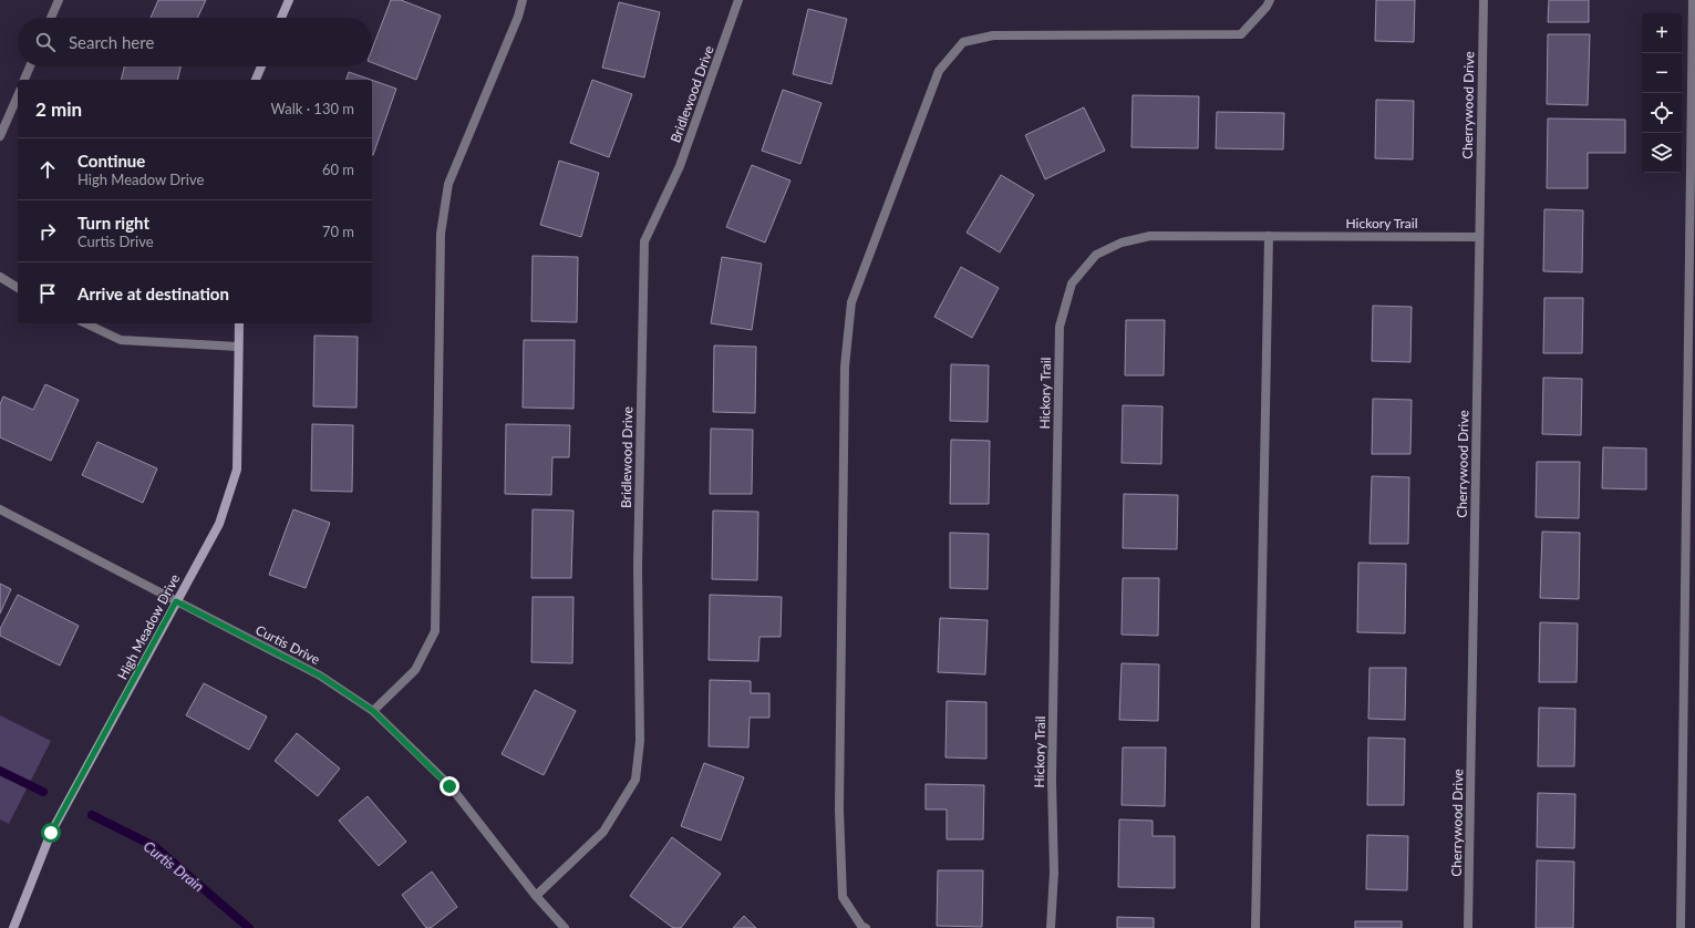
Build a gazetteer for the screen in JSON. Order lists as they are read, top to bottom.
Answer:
{
  "streets": {
    "street": [
      "Bridlewood Drive",
      "Cherrywood Drive",
      "Hickory Trail",
      "High Meadow Drive",
      "Curtis Drive"
    ]
  },
  "crossings": [
    ["Bridlewood Drive", "Curtis Drive"],
    ["Cherrywood Drive", "Hickory Trail"],
    ["High Meadow Drive", "Curtis Drive"]
  ],
  "water": ["Curtis Drain"],
  "page": {
    "map_buttons": ["+", "−"],
    "search": "Search here",
    "heading": ["2 min", "Walk · 130 m"],
    "list": [
      ["Continue", "High Meadow Drive", "60 m"],
      ["Turn right", "Curtis Drive", "70 m"],
      "Arrive at destination"
    ]
  }
}
